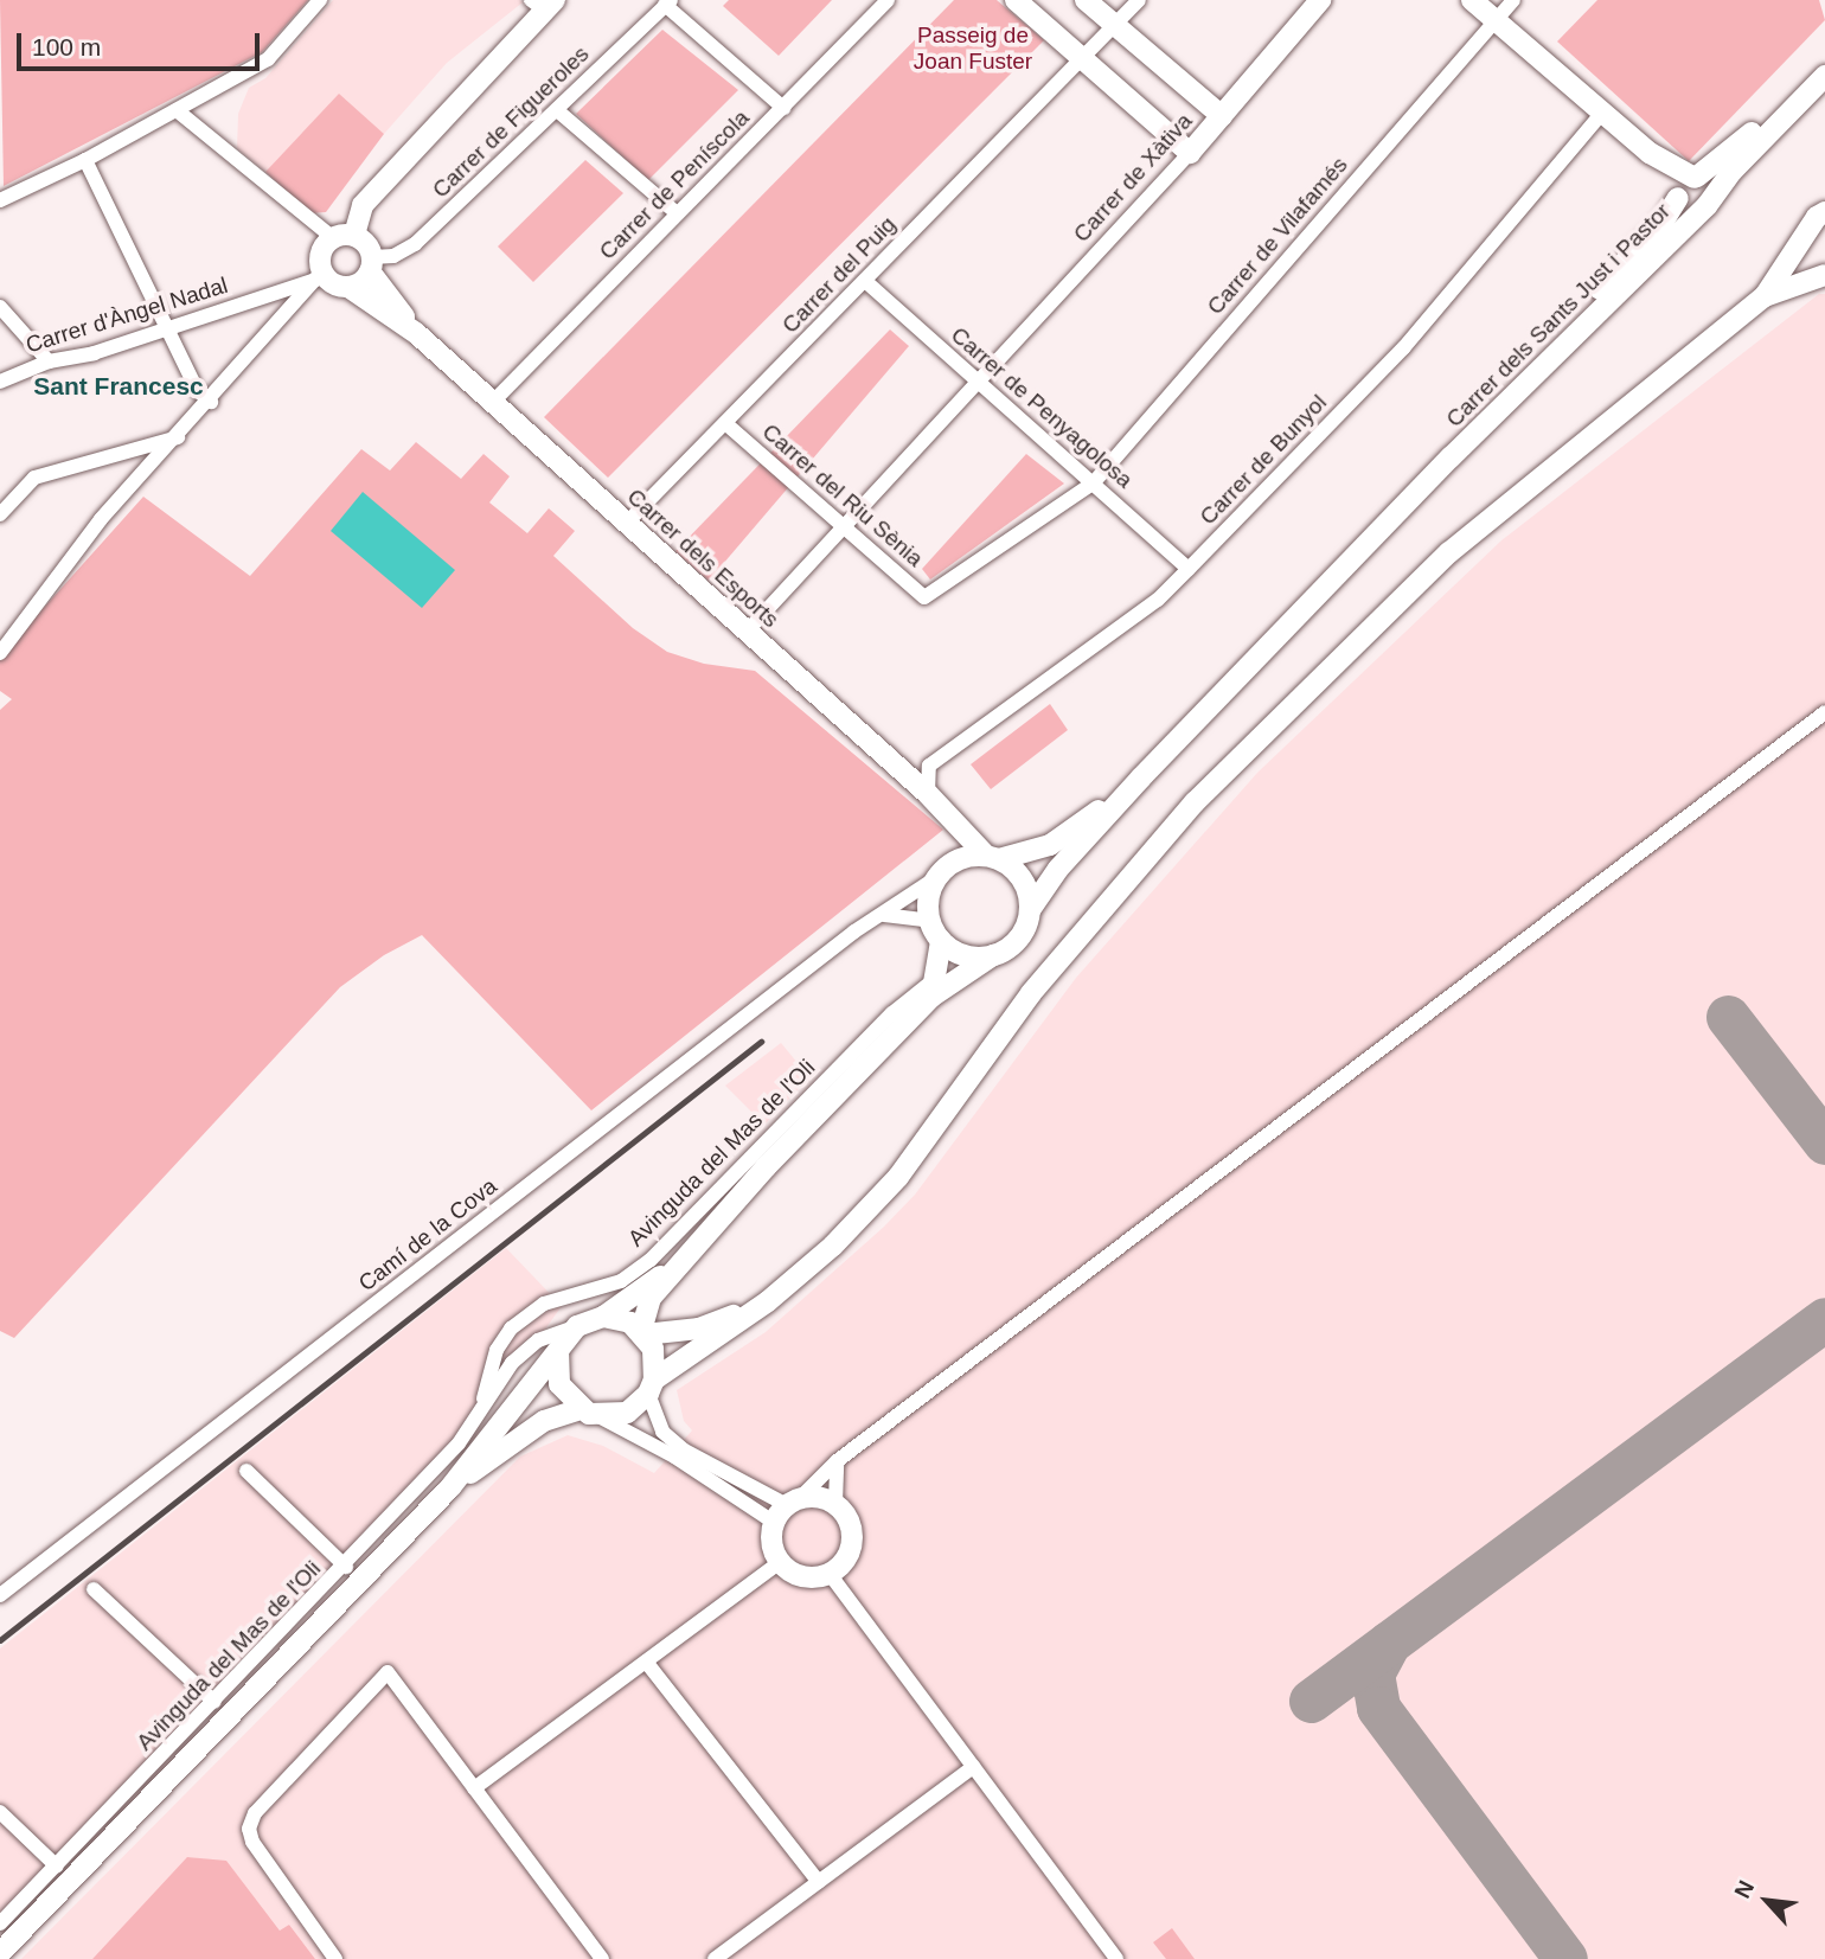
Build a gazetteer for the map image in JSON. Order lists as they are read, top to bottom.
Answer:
{
  "streets": {
    "main road": ["Carrer de Xàtiva", "Carrer dels Sants Just i Pastor", "Carrer dels Esports"],
    "street": [
      "Carrer de Figueroles",
      "Carrer de Peníscola",
      "Carrer de Vilafamés",
      "Carrer del Puig",
      "Carrer d'Àngel Nadal",
      "Carrer de Penyagolosa",
      "Carrer de Bunyol",
      "Carrer del Riu Sènia",
      "Avinguda del Mas de l'Oli",
      "Camí de la Cova"
    ]
  },
  "crossings": [
    ["Carrer de Figueroles", "Carrer d'Àngel Nadal"],
    ["Carrer de Figueroles", "Carrer dels Esports"],
    ["Carrer de Xàtiva", "Carrer de Penyagolosa"],
    ["Carrer de Xàtiva", "Carrer del Riu Sènia"],
    ["Carrer de Xàtiva", "Carrer dels Esports"],
    ["Carrer de Peníscola", "Carrer dels Esports"],
    ["Carrer de Vilafamés", "Carrer de Penyagolosa"],
    ["Carrer de Vilafamés", "Carrer del Riu Sènia"],
    ["Carrer del Puig", "Carrer de Penyagolosa"],
    ["Carrer del Puig", "Carrer del Riu Sènia"],
    ["Carrer del Puig", "Carrer dels Esports"],
    ["Carrer d'Àngel Nadal", "Carrer dels Esports"],
    ["Carrer de Penyagolosa", "Carrer de Bunyol"],
    ["Carrer de Penyagolosa", "Carrer del Riu Sènia"],
    ["Carrer de Bunyol", "Carrer dels Esports"],
    ["Carrer dels Esports", "Camí de la Cova"]
  ],
  "districts": ["Sant Francesc"],
  "parks": ["Passeig de Joan Fuster"],
  "scale_bar": "100 m",
  "north": "top left"
}
